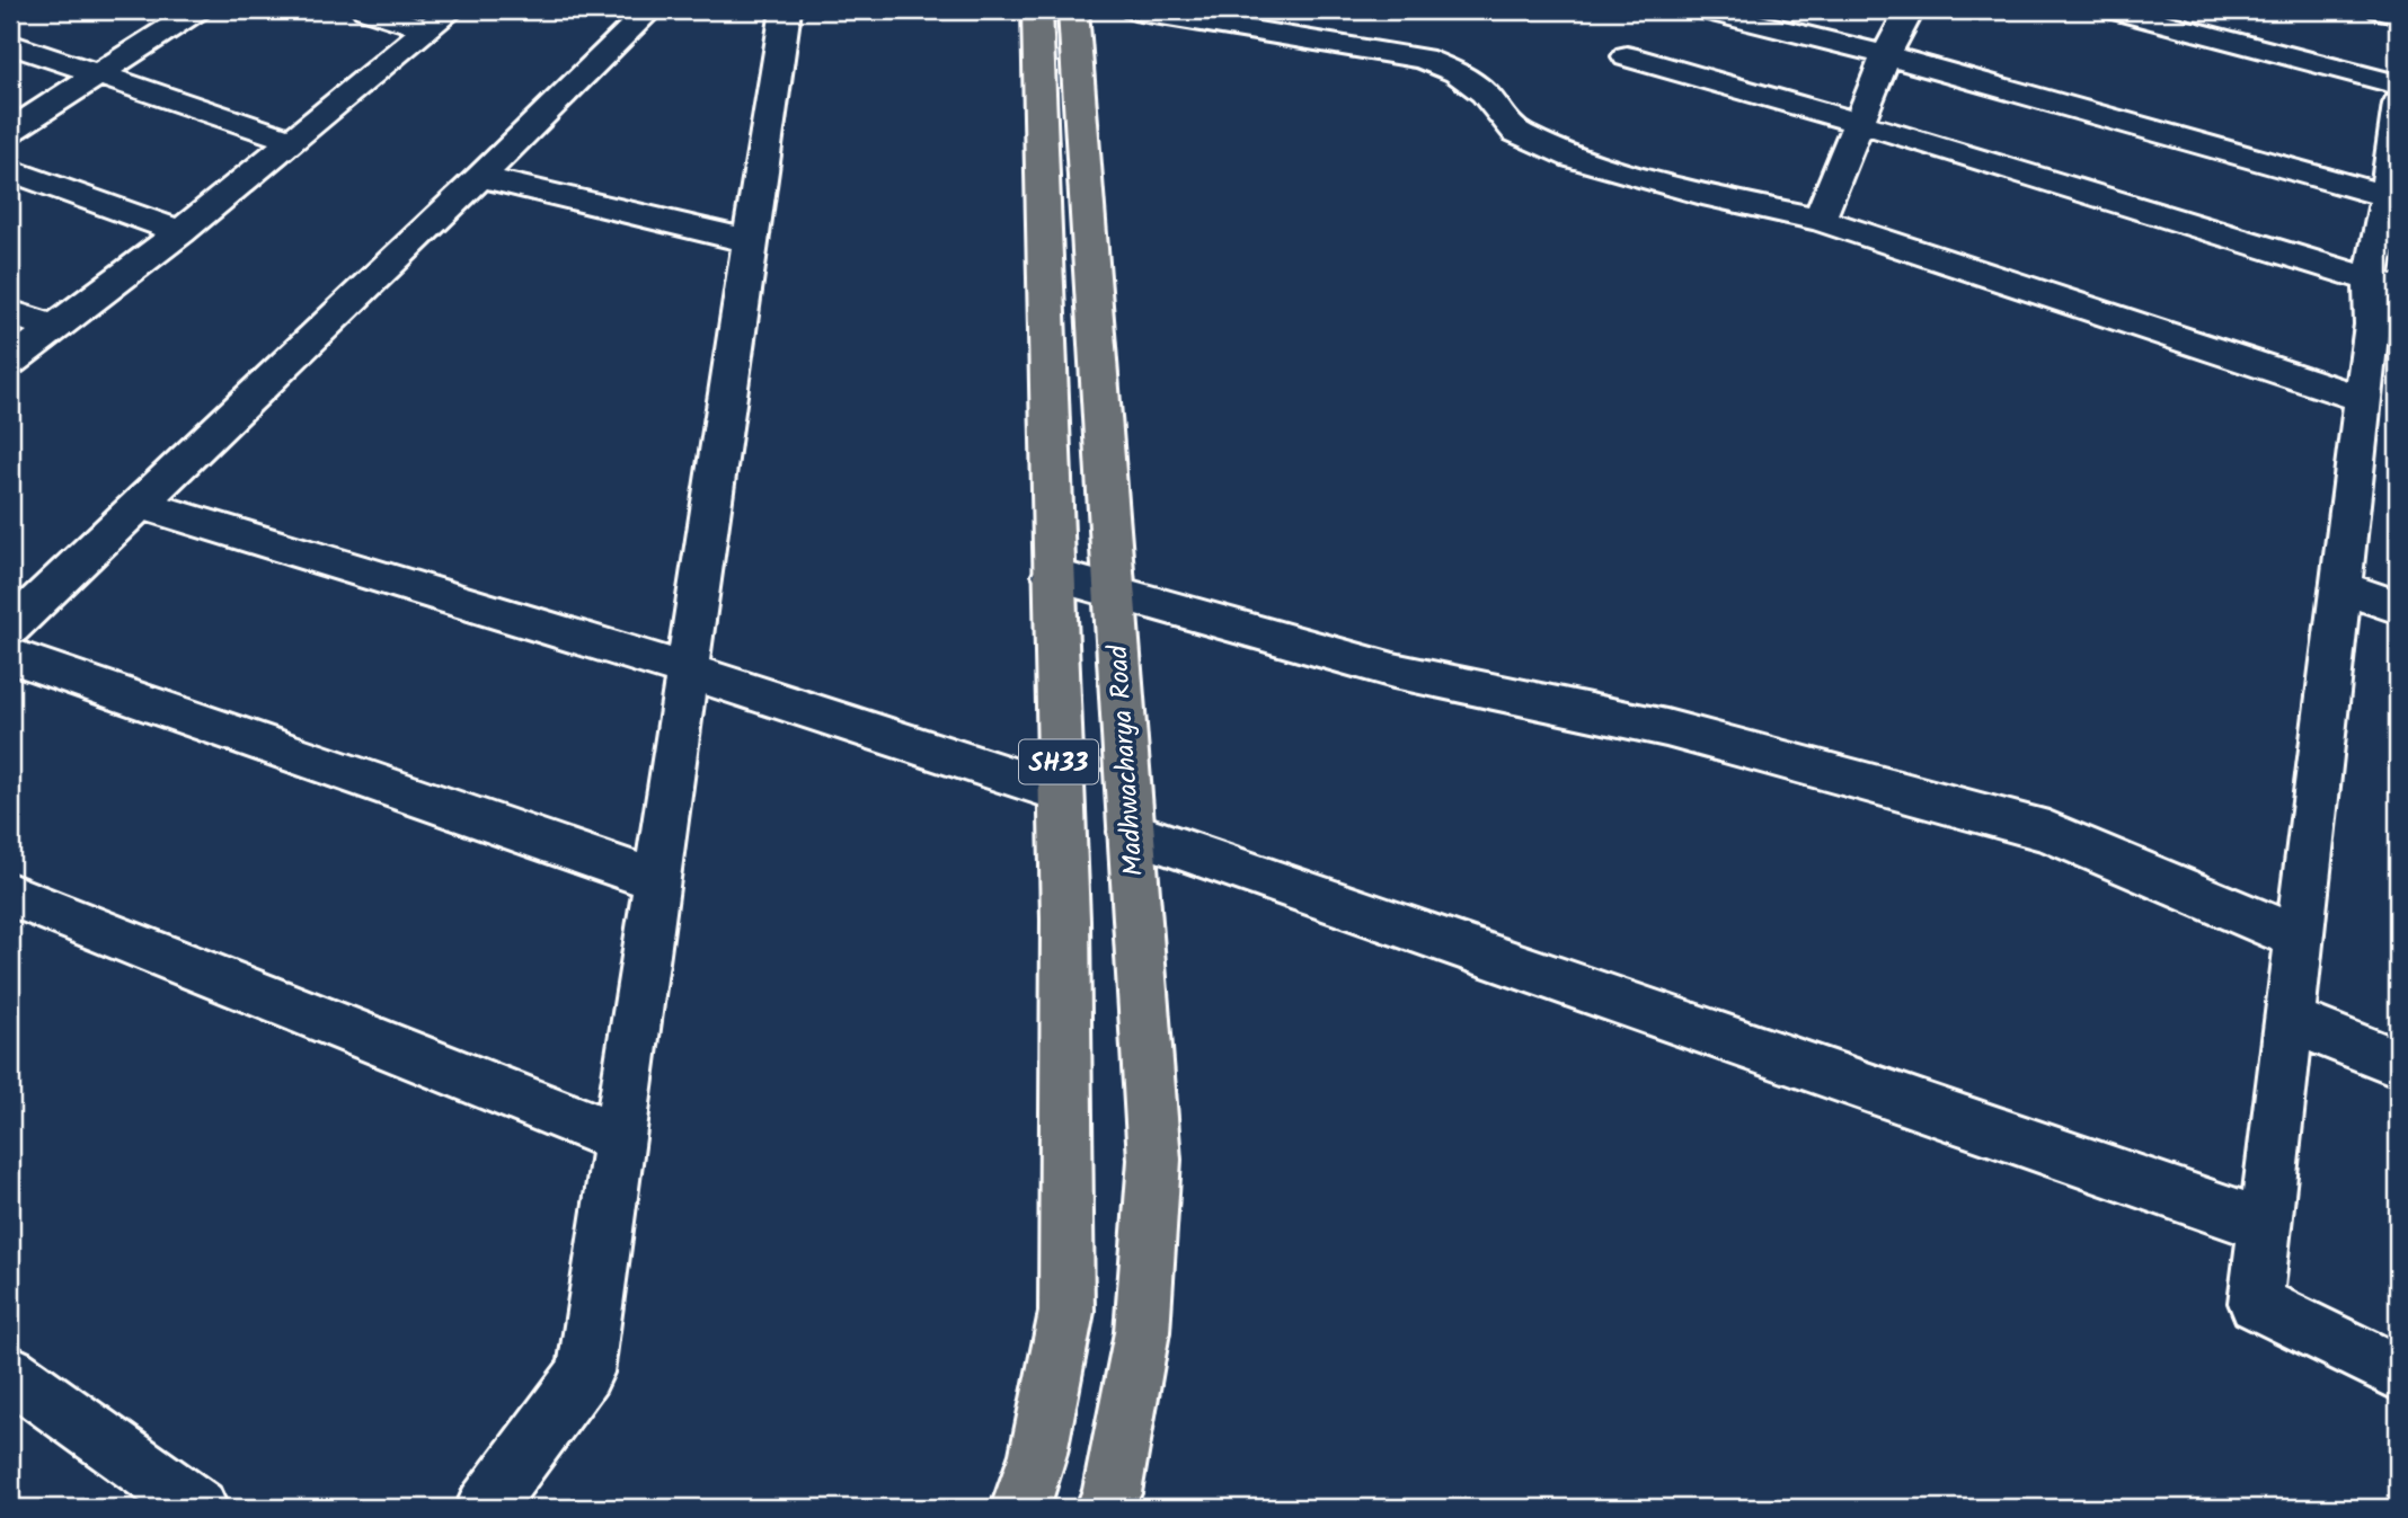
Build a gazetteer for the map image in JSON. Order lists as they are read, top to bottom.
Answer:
{
  "streets": {
    "main road": ["Madhwacharya Road", "SH33"]
  }
}
